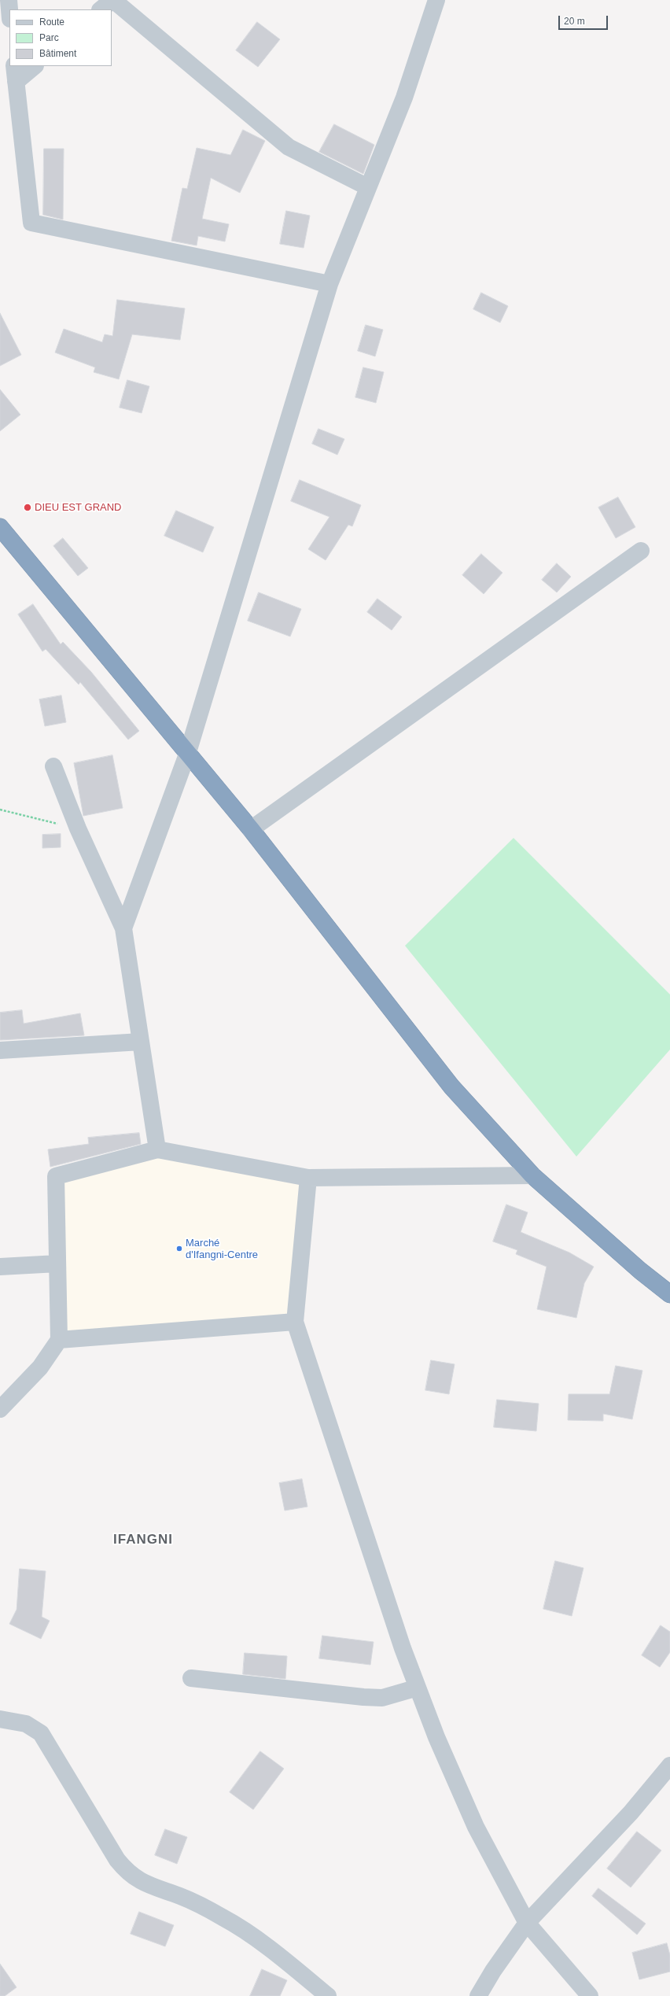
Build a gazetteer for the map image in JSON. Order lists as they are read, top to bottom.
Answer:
{
  "districts": ["IFANGNI"],
  "places": ["DIEU EST GRAND", "Marché d'Ifangni-Centre"],
  "legend": ["Route", "Parc", "Bâtiment"],
  "scale_bar": "20 m"
}
